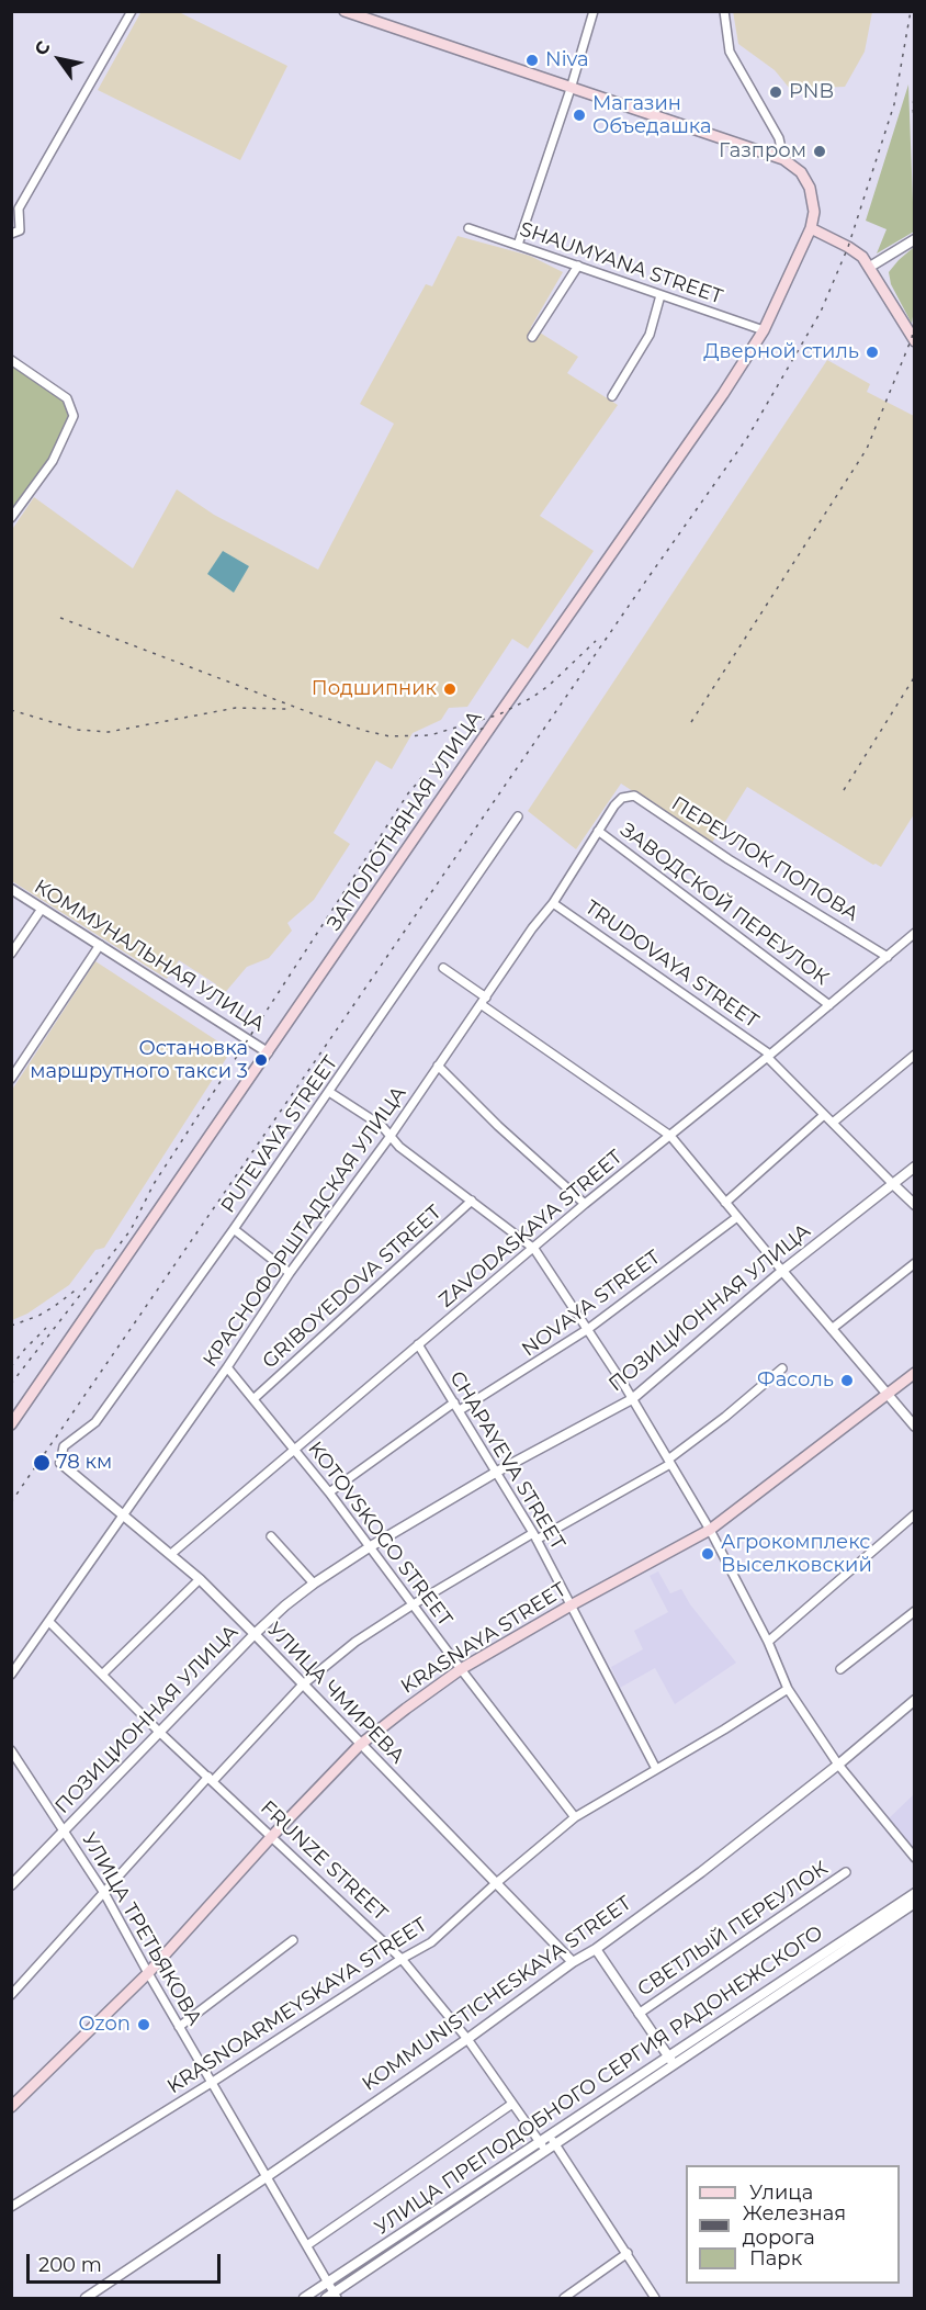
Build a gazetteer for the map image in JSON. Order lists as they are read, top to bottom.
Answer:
{
  "streets": {
    "main road": ["ЗАПОЛОТНЯНАЯ УЛИЦА", "KRASNAYA STREET"],
    "street": [
      "SHAUMYANA STREET",
      "ПЕРЕУЛОК ПОПОВА",
      "ЗАВОДСКОЙ ПЕРЕУЛОК",
      "КОММУНАЛЬНАЯ УЛИЦА",
      "TRUDOVAYA STREET",
      "PUTEVAYA STREET",
      "КРАСНОФОРШТАДСКАЯ УЛИЦА",
      "ZAVODASKAYA STREET",
      "GRIBOYEDOVA STREET",
      "NOVAYA STREET",
      "ПОЗИЦИОННАЯ УЛИЦА",
      "CHAPAYEVA STREET",
      "KOTOVSKOGO STREET",
      "УЛИЦА ЧМИРЕВА",
      "FRUNZE STREET",
      "УЛИЦА ТРЕТЬЯКОВА",
      "СВЕТЛЫЙ ПЕРЕУЛОК",
      "KOMMUNISTICHESKAYA STREET",
      "KRASNOARMEYSKAYA STREET",
      "УЛИЦА ПРЕПОДОБНОГО СЕРГИЯ РАДОНЕЖСКОГО"
    ]
  },
  "crossings": [
    ["SHAUMYANA STREET", "ЗАПОЛОТНЯНАЯ УЛИЦА"],
    ["ЗАПОЛОТНЯНАЯ УЛИЦА", "КОММУНАЛЬНАЯ УЛИЦА"],
    ["ПЕРЕУЛОК ПОПОВА", "КРАСНОФОРШТАДСКАЯ УЛИЦА"],
    ["ПЕРЕУЛОК ПОПОВА", "ZAVODASKAYA STREET"],
    ["ЗАВОДСКОЙ ПЕРЕУЛОК", "КРАСНОФОРШТАДСКАЯ УЛИЦА"],
    ["ЗАВОДСКОЙ ПЕРЕУЛОК", "ZAVODASKAYA STREET"],
    ["TRUDOVAYA STREET", "КРАСНОФОРШТАДСКАЯ УЛИЦА"],
    ["TRUDOVAYA STREET", "ZAVODASKAYA STREET"],
    ["TRUDOVAYA STREET", "ПОЗИЦИОННАЯ УЛИЦА"],
    ["PUTEVAYA STREET", "УЛИЦА ЧМИРЕВА"],
    ["КРАСНОФОРШТАДСКАЯ УЛИЦА", "KOTOVSKOGO STREET"],
    ["КРАСНОФОРШТАДСКАЯ УЛИЦА", "УЛИЦА ЧМИРЕВА"],
    ["КРАСНОФОРШТАДСКАЯ УЛИЦА", "FRUNZE STREET"],
    ["ZAVODASKAYA STREET", "CHAPAYEVA STREET"],
    ["ZAVODASKAYA STREET", "KOTOVSKOGO STREET"],
    ["ZAVODASKAYA STREET", "УЛИЦА ЧМИРЕВА"],
    ["GRIBOYEDOVA STREET", "KOTOVSKOGO STREET"],
    ["NOVAYA STREET", "CHAPAYEVA STREET"],
    ["ПОЗИЦИОННАЯ УЛИЦА", "CHAPAYEVA STREET"],
    ["ПОЗИЦИОННАЯ УЛИЦА", "KOTOVSKOGO STREET"],
    ["ПОЗИЦИОННАЯ УЛИЦА", "УЛИЦА ЧМИРЕВА"],
    ["ПОЗИЦИОННАЯ УЛИЦА", "FRUNZE STREET"],
    ["ПОЗИЦИОННАЯ УЛИЦА", "УЛИЦА ТРЕТЬЯКОВА"],
    ["CHAPAYEVA STREET", "KRASNAYA STREET"],
    ["CHAPAYEVA STREET", "KRASNOARMEYSKAYA STREET"],
    ["KOTOVSKOGO STREET", "KRASNAYA STREET"],
    ["KOTOVSKOGO STREET", "KRASNOARMEYSKAYA STREET"],
    ["KRASNAYA STREET", "УЛИЦА ЧМИРЕВА"],
    ["KRASNAYA STREET", "FRUNZE STREET"],
    ["KRASNAYA STREET", "УЛИЦА ТРЕТЬЯКОВА"],
    ["УЛИЦА ЧМИРЕВА", "KOMMUNISTICHESKAYA STREET"],
    ["УЛИЦА ЧМИРЕВА", "KRASNOARMEYSKAYA STREET"],
    ["FRUNZE STREET", "KOMMUNISTICHESKAYA STREET"],
    ["FRUNZE STREET", "KRASNOARMEYSKAYA STREET"],
    ["FRUNZE STREET", "УЛИЦА ПРЕПОДОБНОГО СЕРГИЯ РАДОНЕЖСКОГО"],
    ["УЛИЦА ТРЕТЬЯКОВА", "KOMMUNISTICHESKAYA STREET"],
    ["УЛИЦА ТРЕТЬЯКОВА", "KRASNOARMEYSKAYA STREET"],
    ["УЛИЦА ТРЕТЬЯКОВА", "УЛИЦА ПРЕПОДОБНОГО СЕРГИЯ РАДОНЕЖСКОГО"]
  ],
  "places": [
    "Niva",
    "PNB",
    "Магазин Объедашка",
    "Газпром",
    "Дверной стиль",
    "Подшипник",
    "Остановка маршрутного такси 3",
    "Фасоль",
    "78 км",
    "Агрокомплекс Выселковский",
    "Ozon"
  ],
  "legend": ["Улица", "Железная дорога", "Парк"],
  "scale_bar": "200 m",
  "north": "top left"
}
